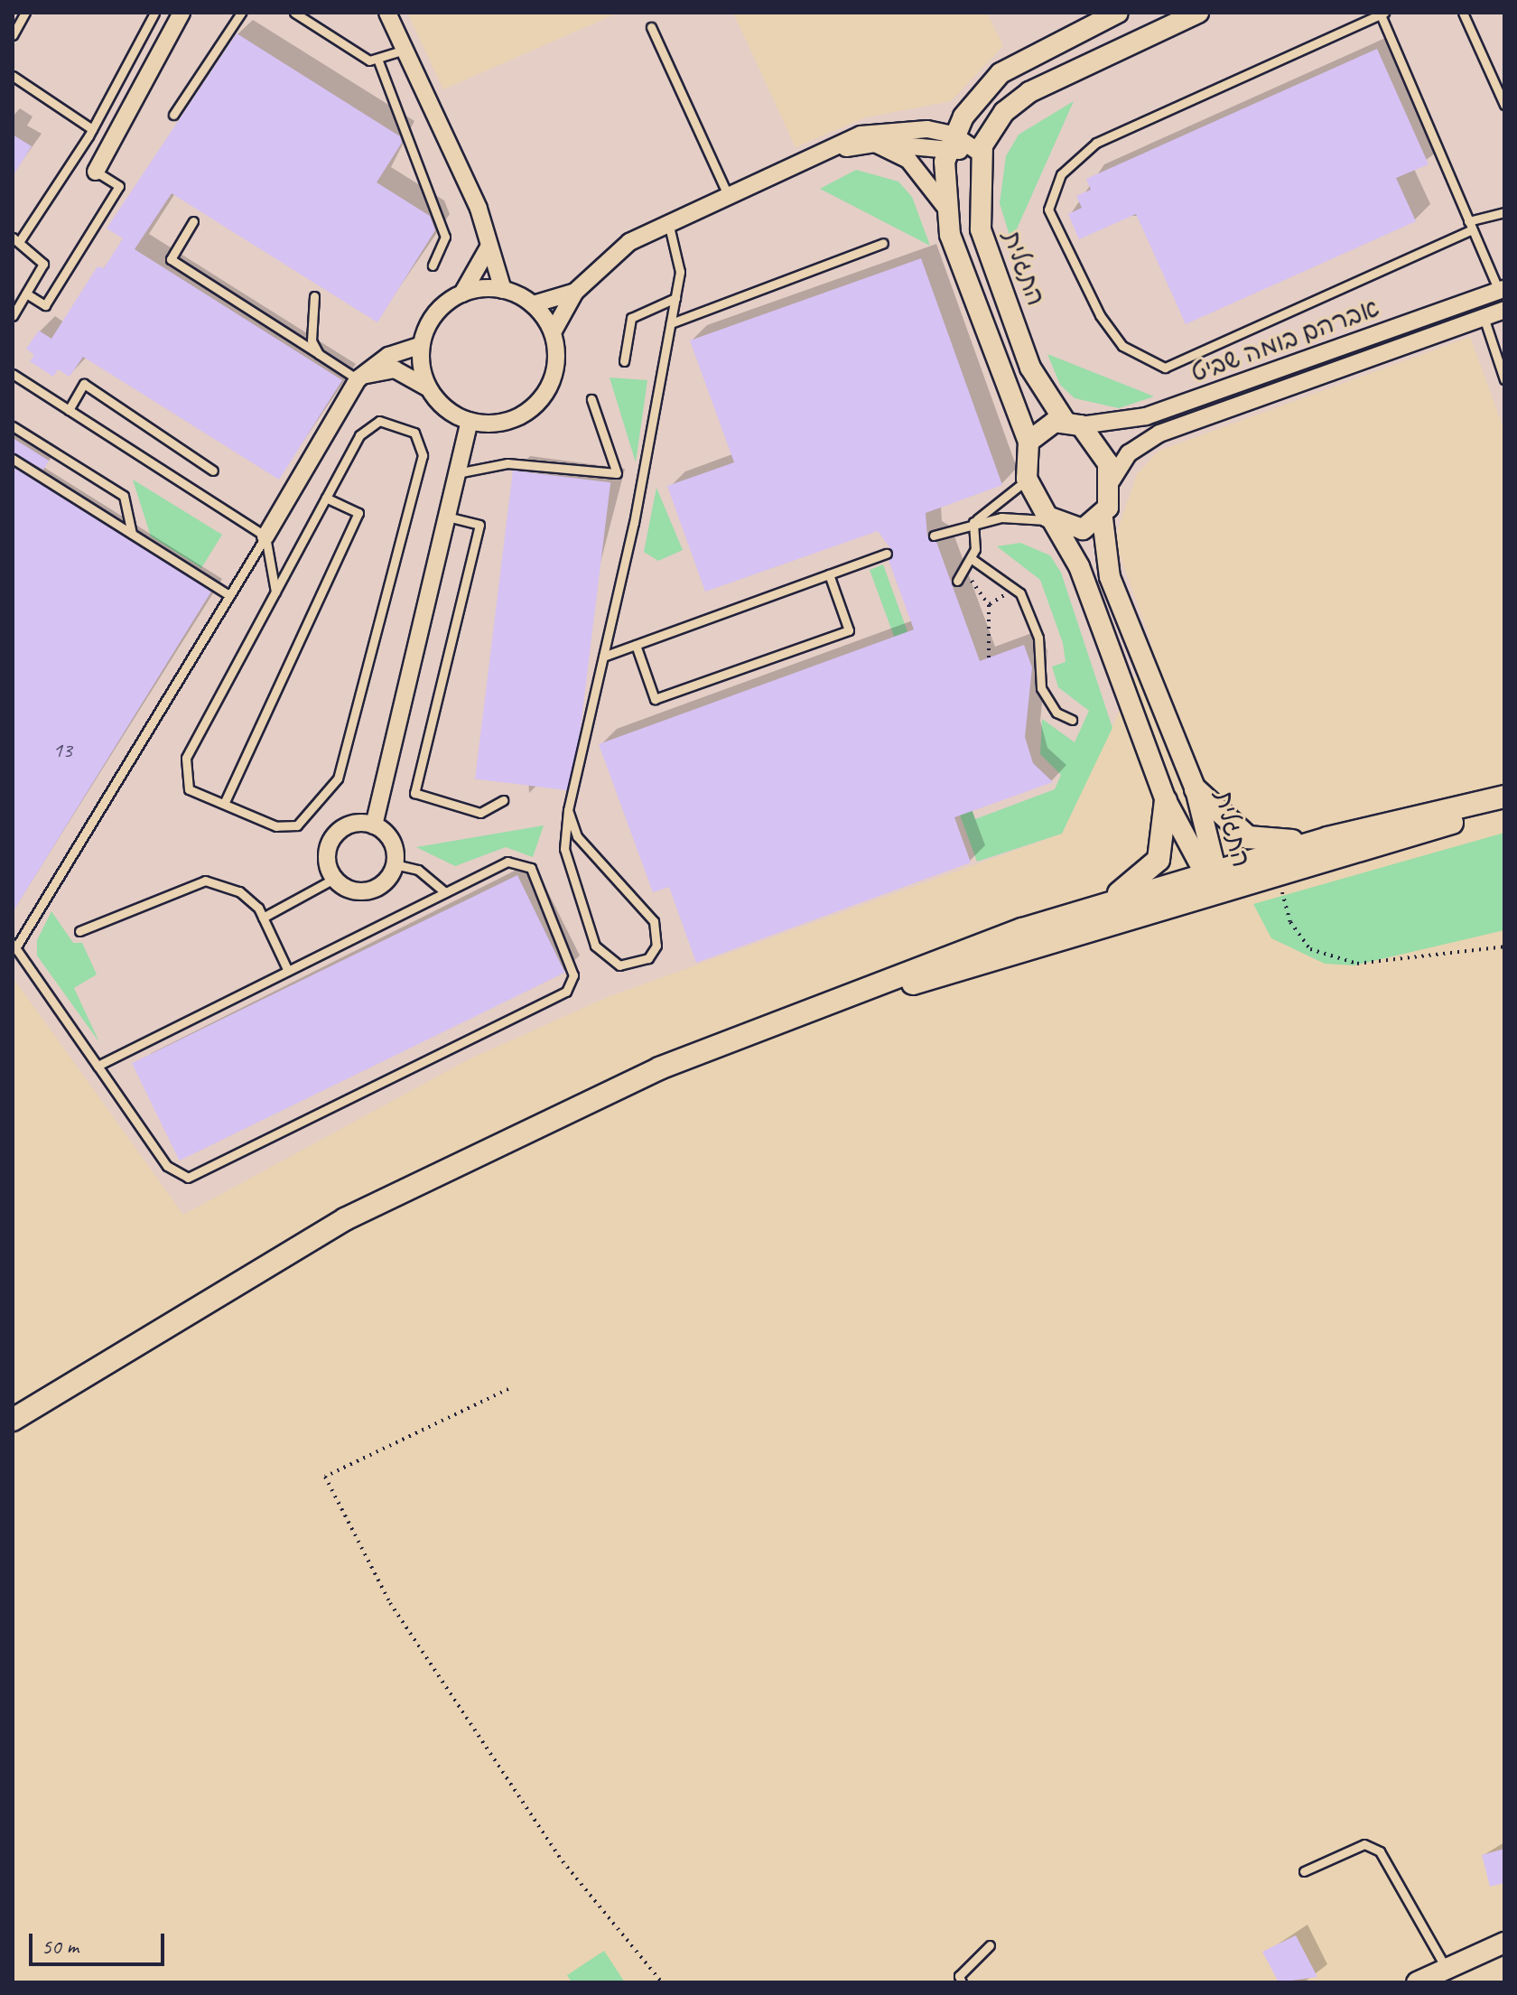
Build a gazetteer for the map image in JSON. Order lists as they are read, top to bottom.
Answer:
{
  "streets": {
    "street": ["התגלית", "אברהם בומה שביט"]
  },
  "crossings": [
    ["התגלית", "אברהם בומה שביט"]
  ],
  "house_numbers": ["13"],
  "scale_bar": "50 m"
}
